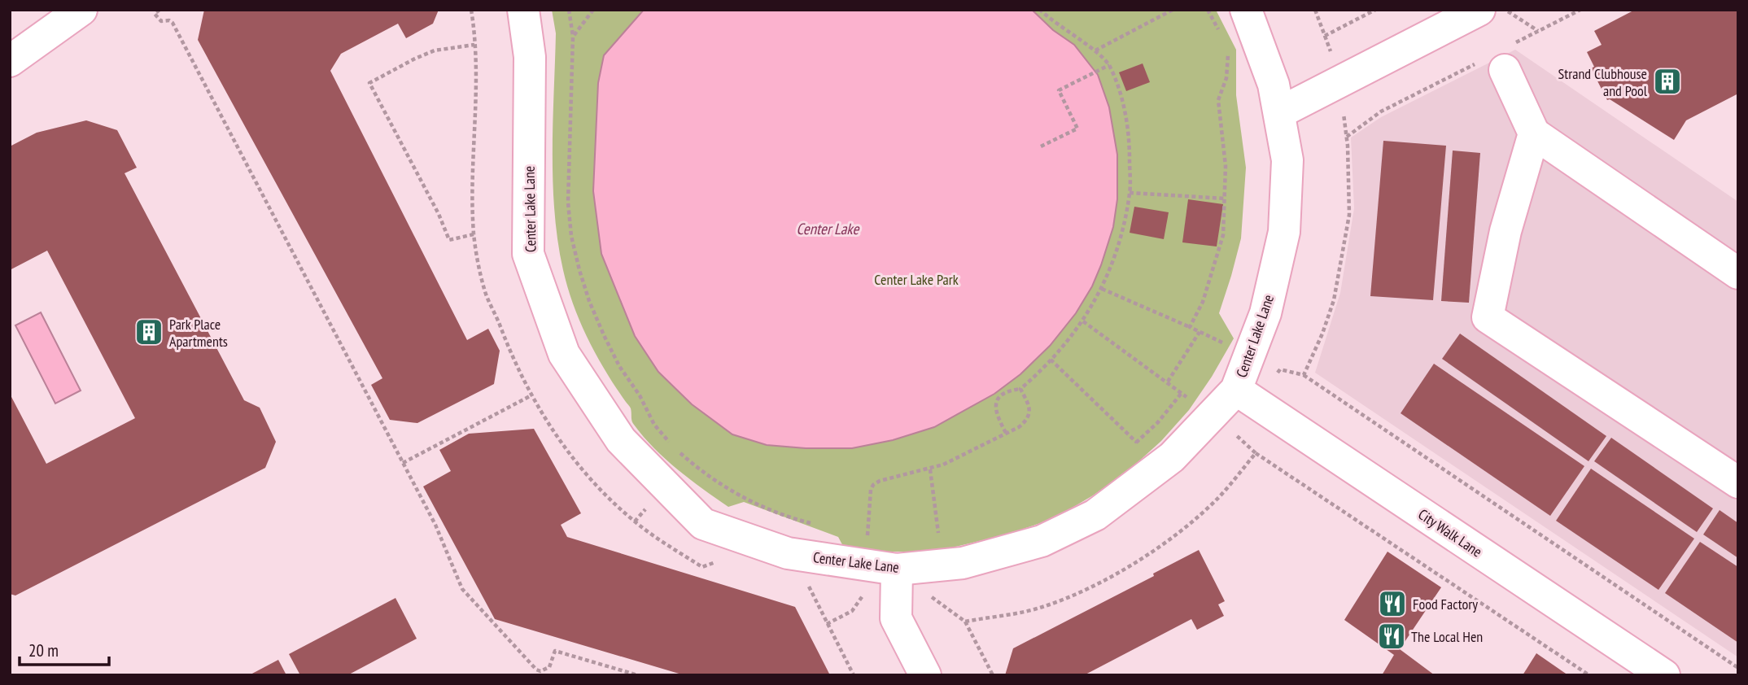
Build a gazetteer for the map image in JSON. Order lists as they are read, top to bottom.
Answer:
{
  "streets": {
    "street": ["Center Lake Lane", "City Walk Lane"]
  },
  "crossings": [
    ["Center Lake Lane", "City Walk Lane"]
  ],
  "water": ["Center Lake"],
  "parks": ["Center Lake Park"],
  "places": {
    "building": ["Strand Clubhouse and Pool", "Park Place Apartments"],
    "restaurant": ["Food Factory", "The Local Hen"]
  },
  "scale_bar": "20 m"
}
